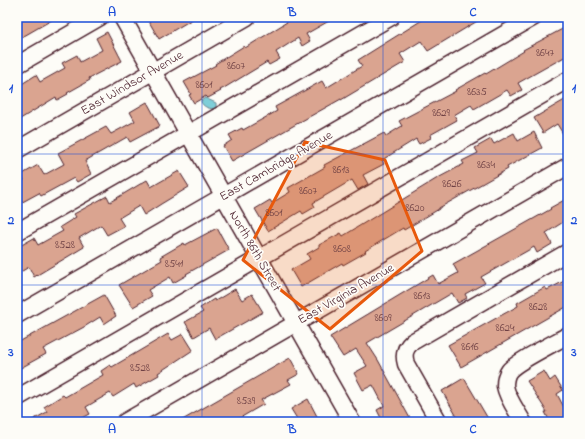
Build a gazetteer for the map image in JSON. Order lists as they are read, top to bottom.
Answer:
{
  "streets": {
    "street": [
      "East Windsor Avenue",
      "East Cambridge Avenue",
      "North 86th Street",
      "East Virginia Avenue"
    ]
  },
  "crossings": [
    ["East Windsor Avenue", "North 86th Street"],
    ["East Cambridge Avenue", "North 86th Street"],
    ["North 86th Street", "East Virginia Avenue"]
  ],
  "house_numbers": [
    "8647",
    "8607",
    "8601",
    "8635",
    "8629",
    "8634",
    "8613",
    "8626",
    "8607",
    "8620",
    "8601",
    "8528",
    "8608",
    "8541",
    "8613",
    "8628",
    "8609",
    "8624",
    "8616",
    "8528",
    "8539"
  ],
  "grid": {
    "columns": ["A", "B", "C"],
    "rows": ["1", "2", "3"]
  }
}
